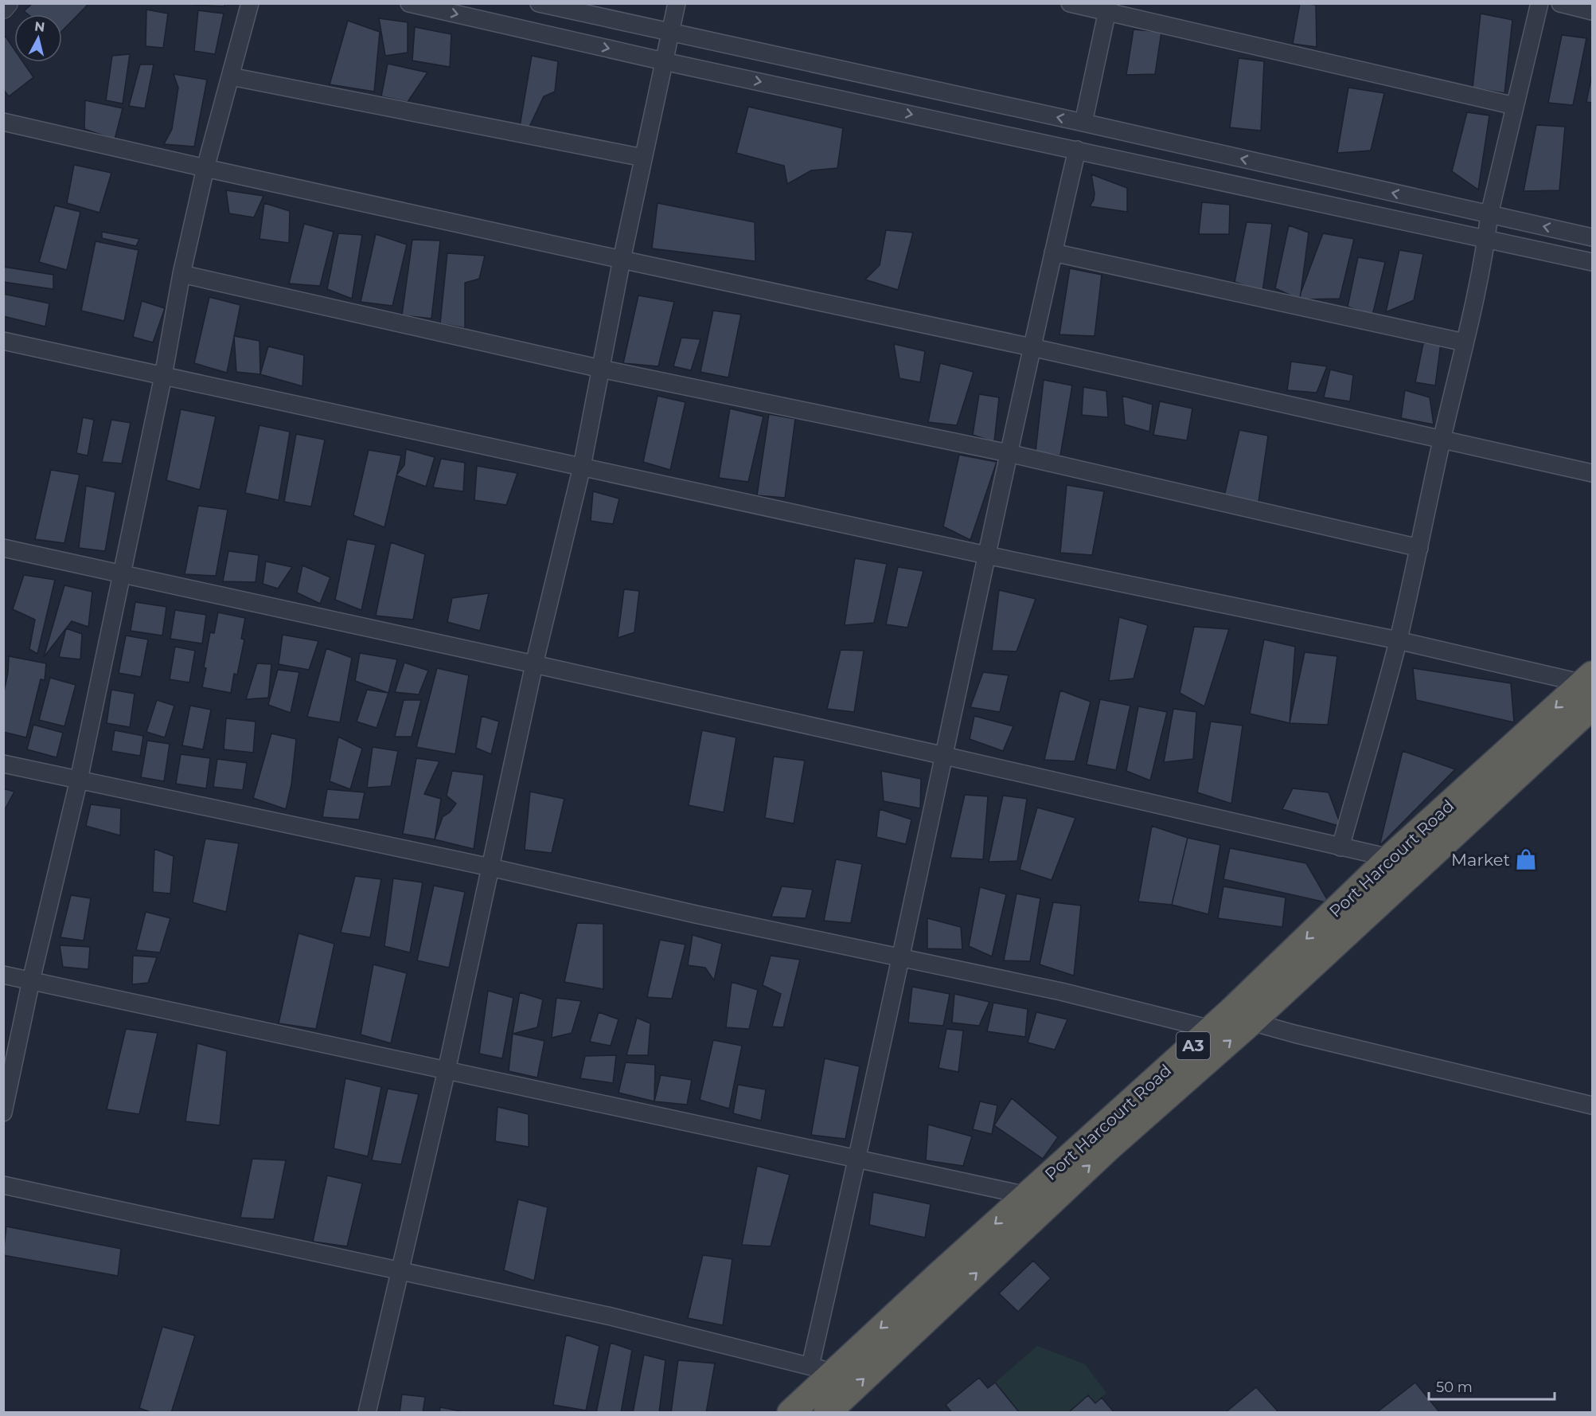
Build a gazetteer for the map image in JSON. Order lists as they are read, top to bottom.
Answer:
{
  "streets": {
    "highway": ["Port Harcourt Road", "A3"]
  },
  "places": {
    "shop": ["Market"]
  },
  "scale_bar": "50 m",
  "north": "top"
}
